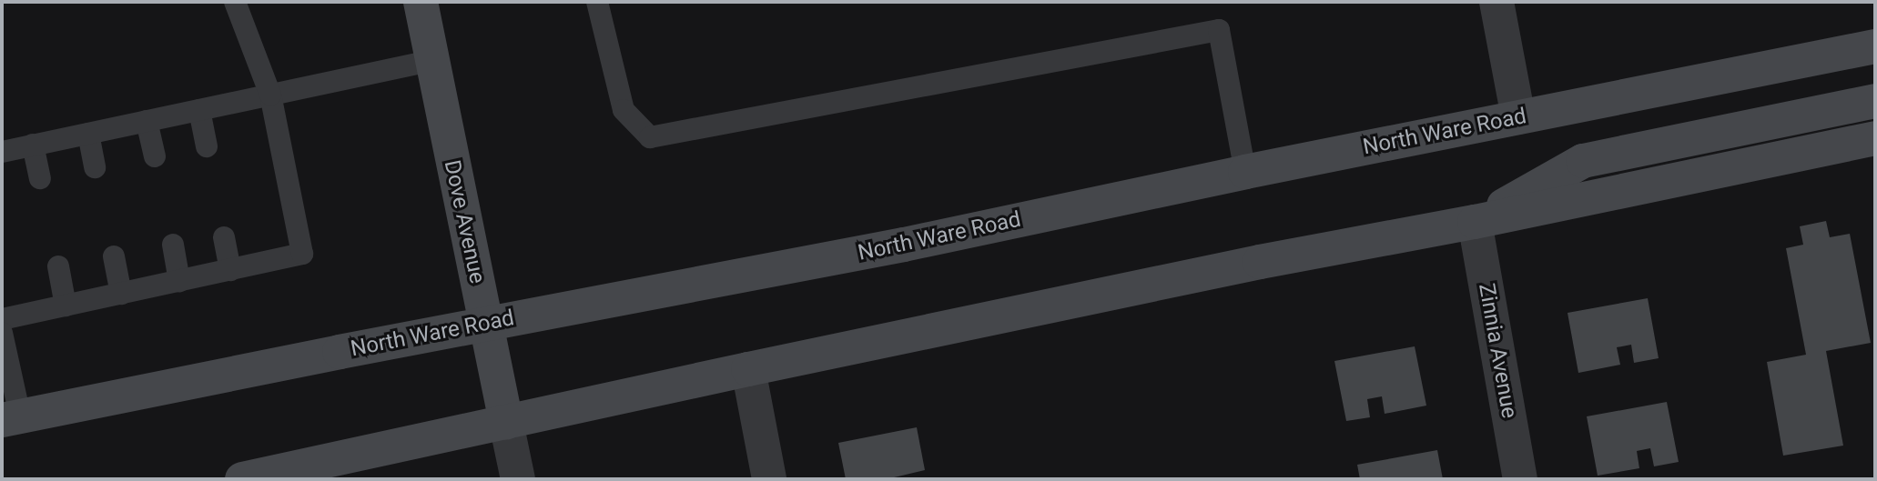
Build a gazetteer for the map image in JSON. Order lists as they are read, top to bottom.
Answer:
{
  "streets": {
    "main road": ["North Ware Road", "Dove Avenue"],
    "street": ["Zinnia Avenue"]
  },
  "crossings": [
    ["North Ware Road", "Dove Avenue"]
  ]
}
